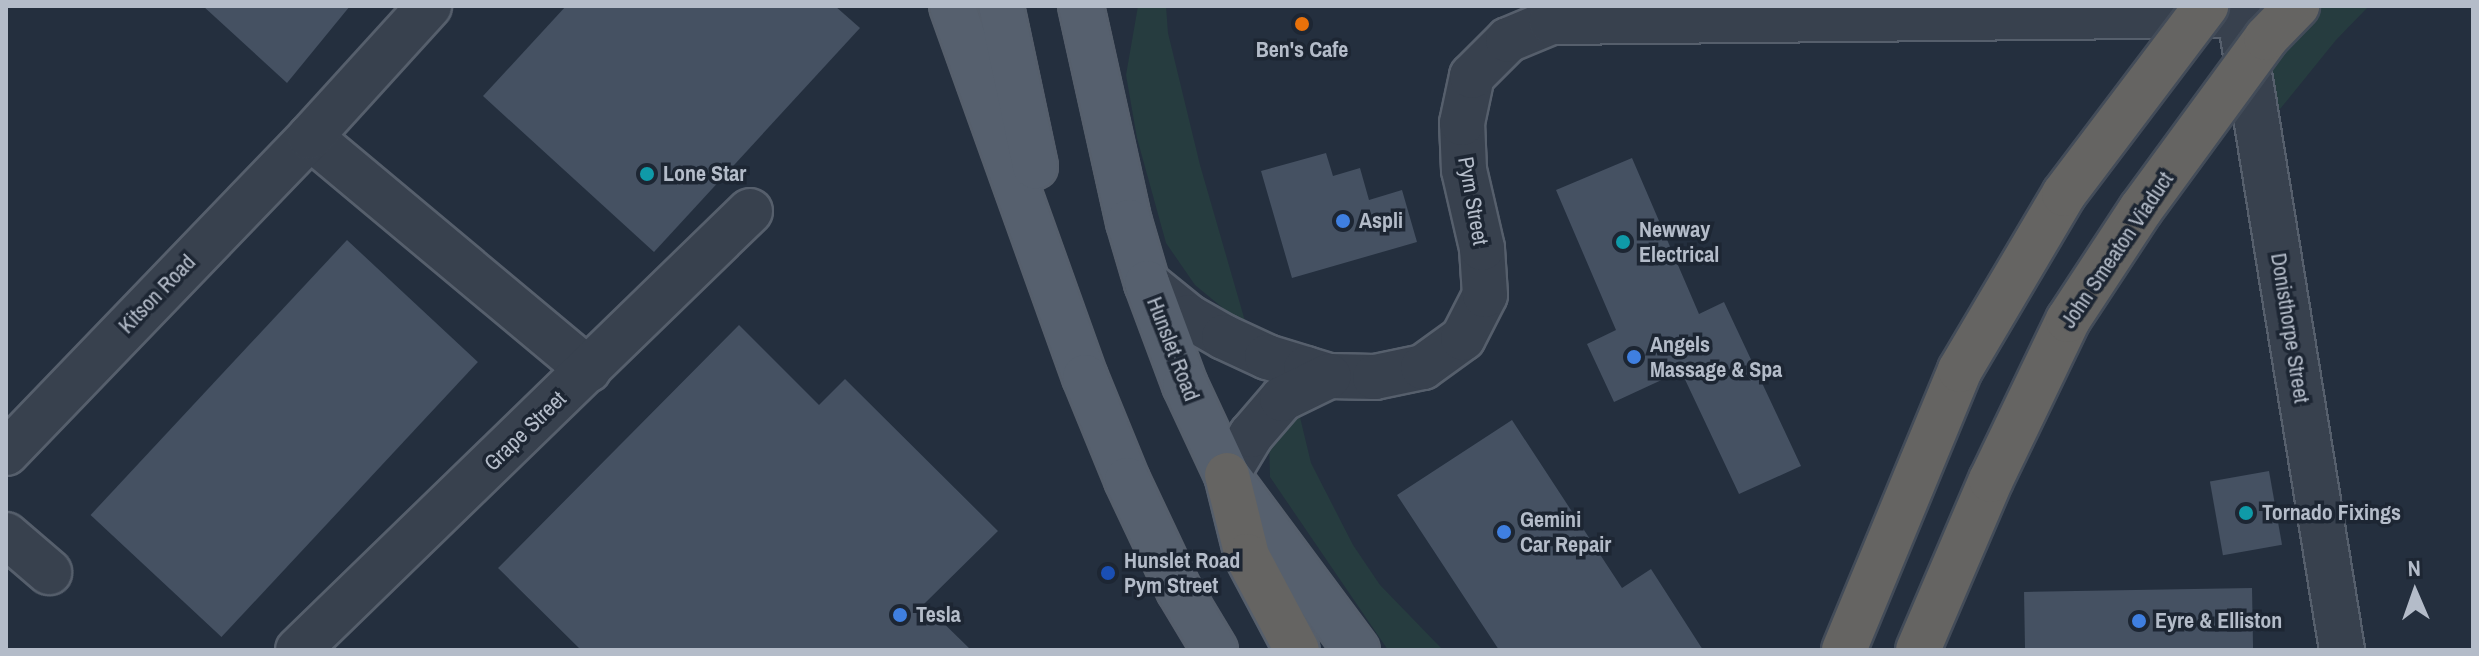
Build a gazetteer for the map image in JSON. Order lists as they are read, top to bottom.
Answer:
{
  "streets": {
    "highway": ["John Smeaton Viaduct"],
    "main road": ["Hunslet Road"],
    "street": [
      "Pym Street",
      "Kitson Road",
      "Donisthorpe Street",
      "Grape Street"
    ]
  },
  "crossings": [
    ["Pym Street", "Donisthorpe Street"],
    ["Pym Street", "Hunslet Road"]
  ],
  "places": [
    "Ben's Cafe",
    "Lone Star",
    "Aspli",
    "Newway Electrical",
    "Angels Massage & Spa",
    "Tornado Fixings",
    "Gemini Car Repair",
    "Hunslet Road Pym Street",
    "Tesla",
    "Eyre & Elliston"
  ],
  "north": "top"
}
